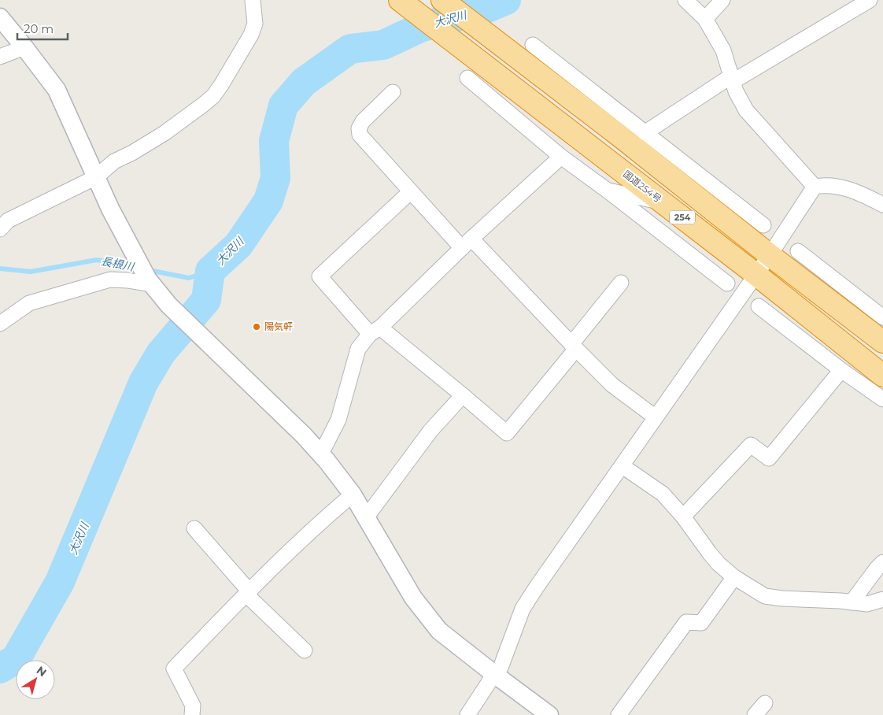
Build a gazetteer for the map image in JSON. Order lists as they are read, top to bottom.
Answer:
{
  "streets": {
    "highway": ["国道254号", "254"]
  },
  "water": ["大沢川", "長根川"],
  "places": ["陽気軒"],
  "scale_bar": "20 m",
  "north": "top right"
}
